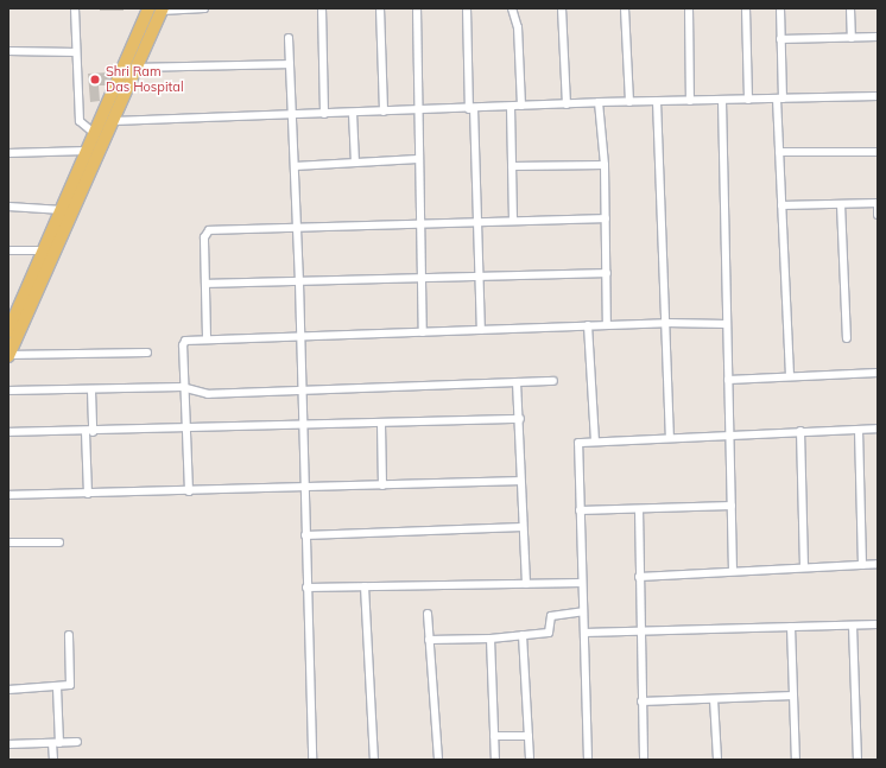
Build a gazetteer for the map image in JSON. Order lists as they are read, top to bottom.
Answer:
{
  "places": ["Shri Ram Das Hospital"]
}
